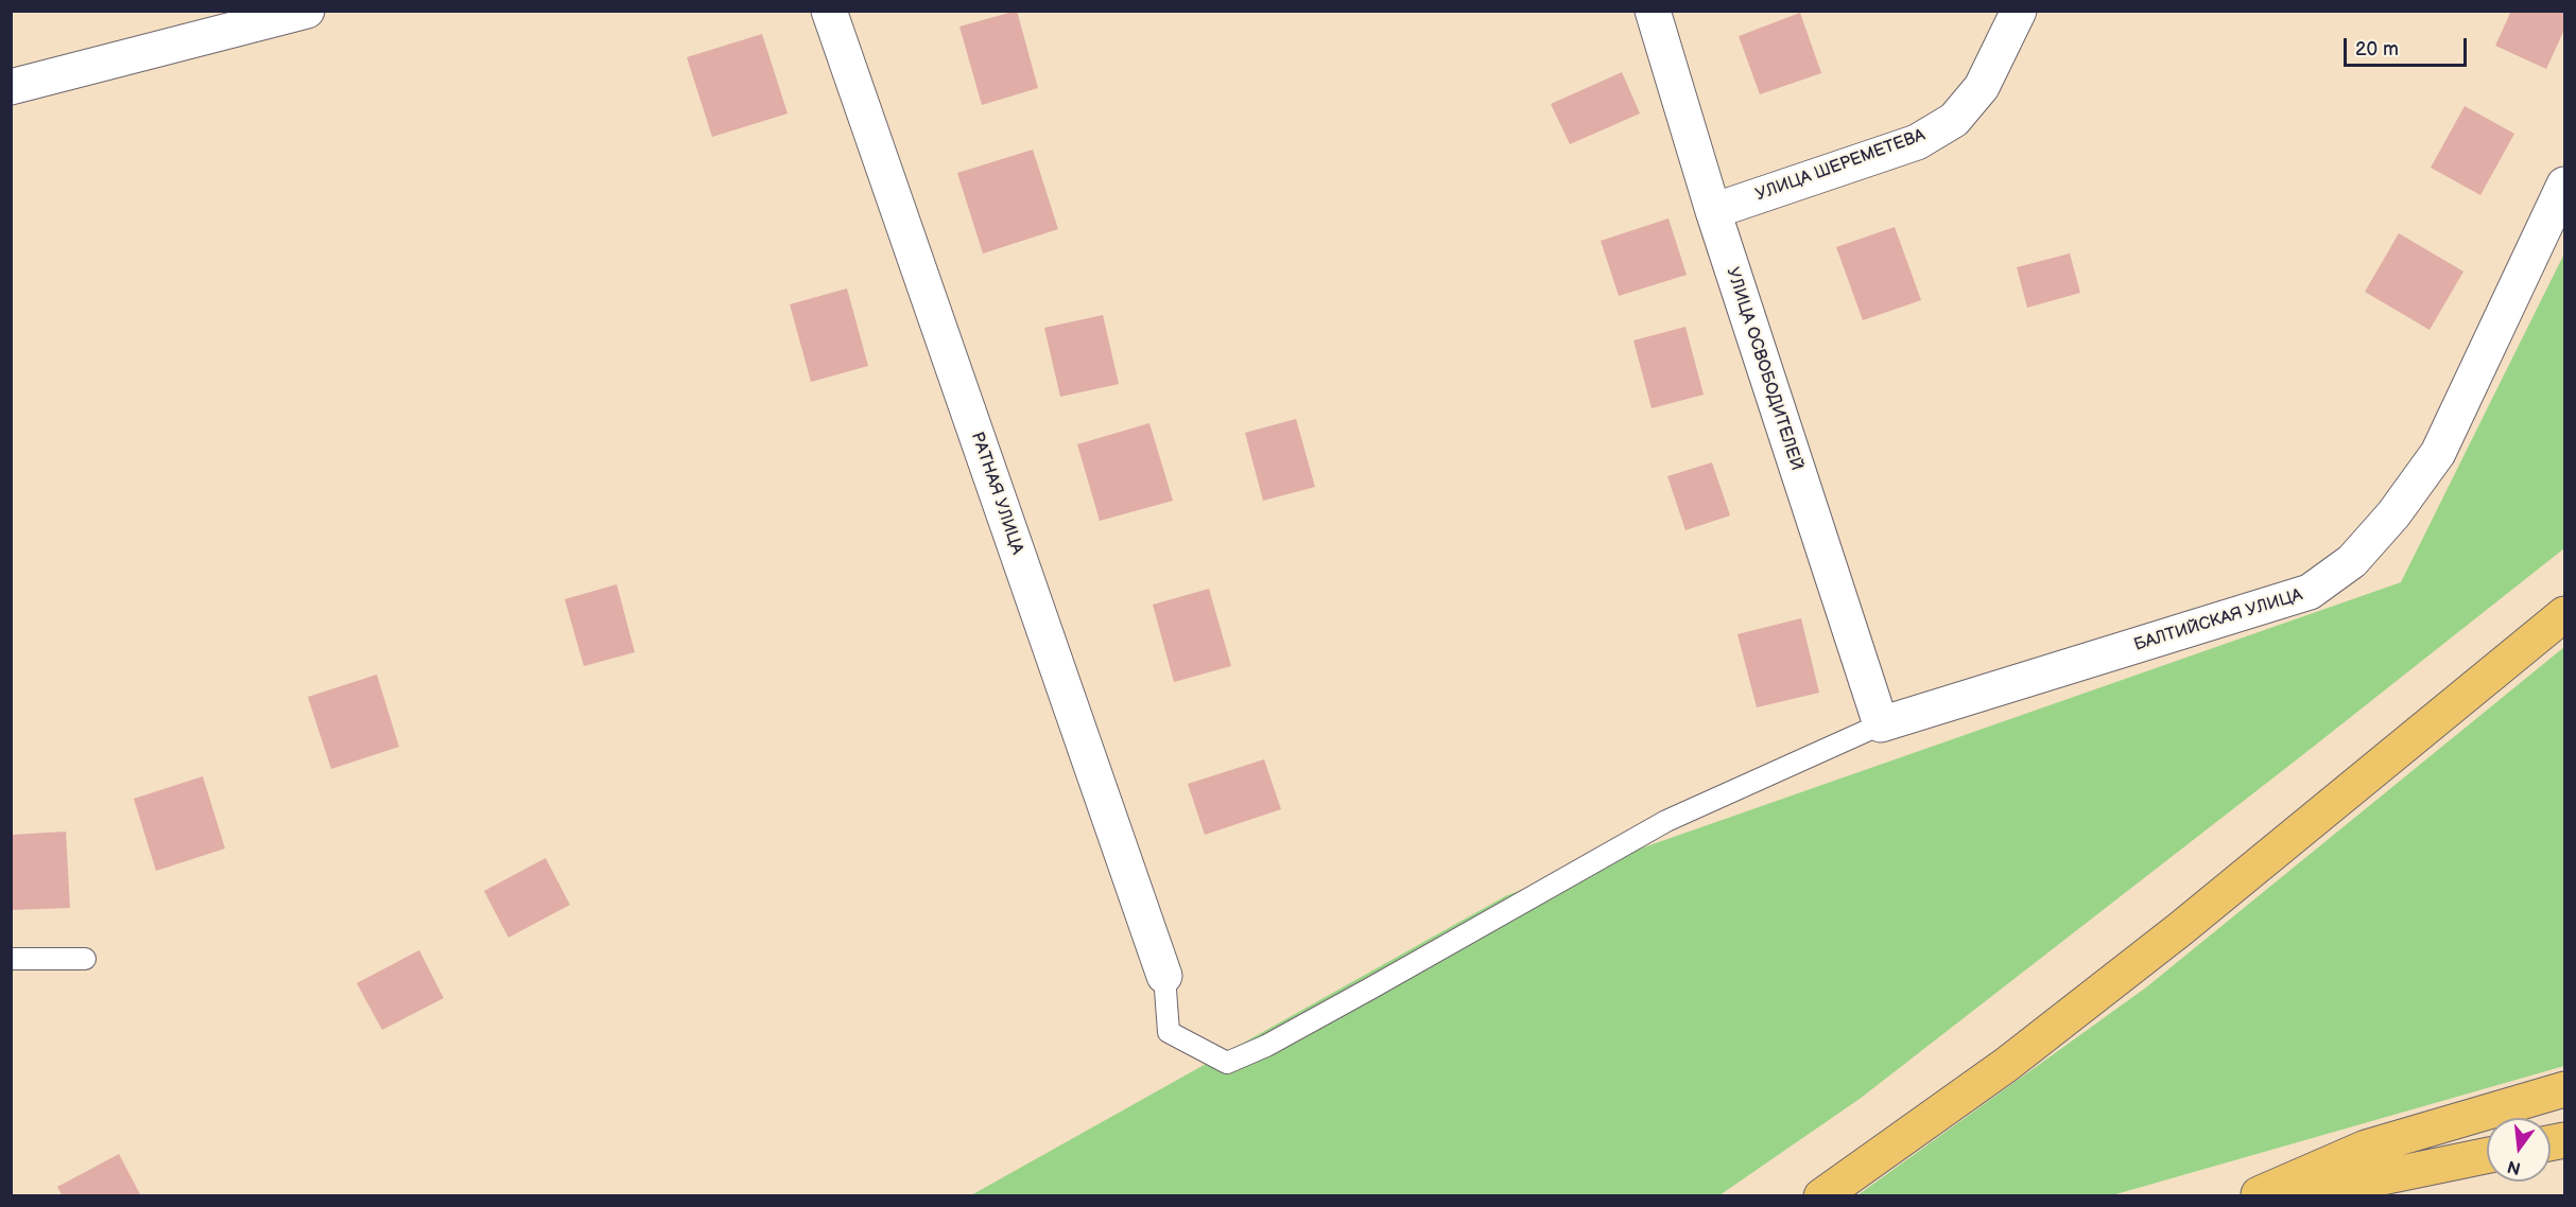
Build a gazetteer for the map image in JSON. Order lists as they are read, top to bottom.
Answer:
{
  "streets": {
    "street": [
      "УЛИЦА ШЕРЕМЕТЕВА",
      "УЛИЦА ОСВОБОДИТЕЛЕЙ",
      "РАТНАЯ УЛИЦА",
      "БАЛТИЙСКАЯ УЛИЦА"
    ]
  },
  "crossings": [
    ["УЛИЦА ШЕРЕМЕТЕВА", "УЛИЦА ОСВОБОДИТЕЛЕЙ"],
    ["УЛИЦА ОСВОБОДИТЕЛЕЙ", "БАЛТИЙСКАЯ УЛИЦА"]
  ],
  "scale_bar": "20 m",
  "north": "bottom"
}
